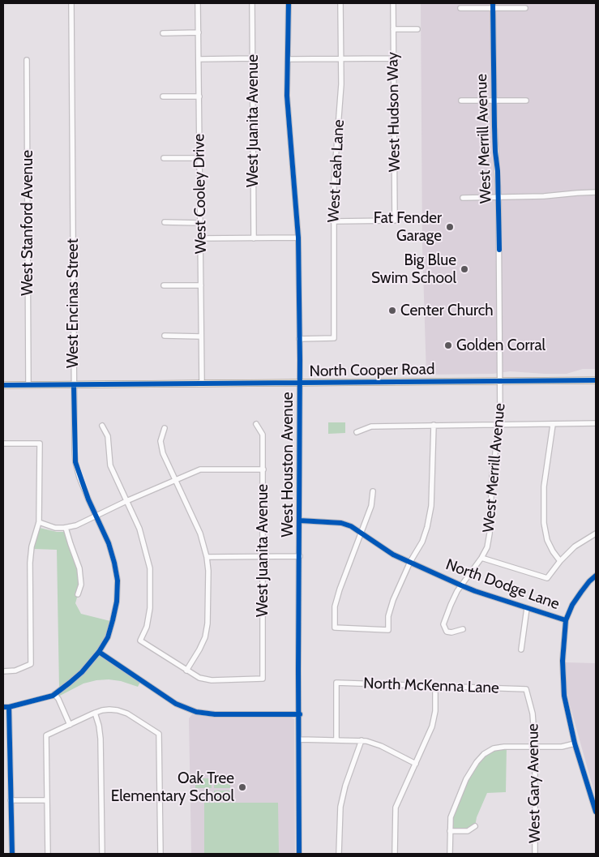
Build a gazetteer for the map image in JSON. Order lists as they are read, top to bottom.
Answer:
{
  "streets": {
    "main road": ["North Cooper Road"],
    "street": [
      "West Hudson Way",
      "West Juanita Avenue",
      "West Merrill Avenue",
      "West Leah Lane",
      "West Cooley Drive",
      "West Stanford Avenue",
      "West Encinas Street",
      "West Houston Avenue",
      "North Dodge Lane",
      "North McKenna Lane",
      "West Gary Avenue"
    ]
  },
  "crossings": [
    ["West Hudson Way", "West Leah Lane"],
    ["West Merrill Avenue", "North Cooper Road"],
    ["West Merrill Avenue", "North Dodge Lane"],
    ["West Leah Lane", "West Houston Avenue"],
    ["West Cooley Drive", "North Cooper Road"],
    ["West Stanford Avenue", "North Cooper Road"],
    ["West Encinas Street", "North Cooper Road"],
    ["North Cooper Road", "West Houston Avenue"],
    ["West Houston Avenue", "North Dodge Lane"],
    ["North McKenna Lane", "West Gary Avenue"]
  ],
  "places": [
    "Fat Fender Garage",
    "Big Blue Swim School",
    "Center Church",
    "Golden Corral",
    "Oak Tree Elementary School"
  ]
}
